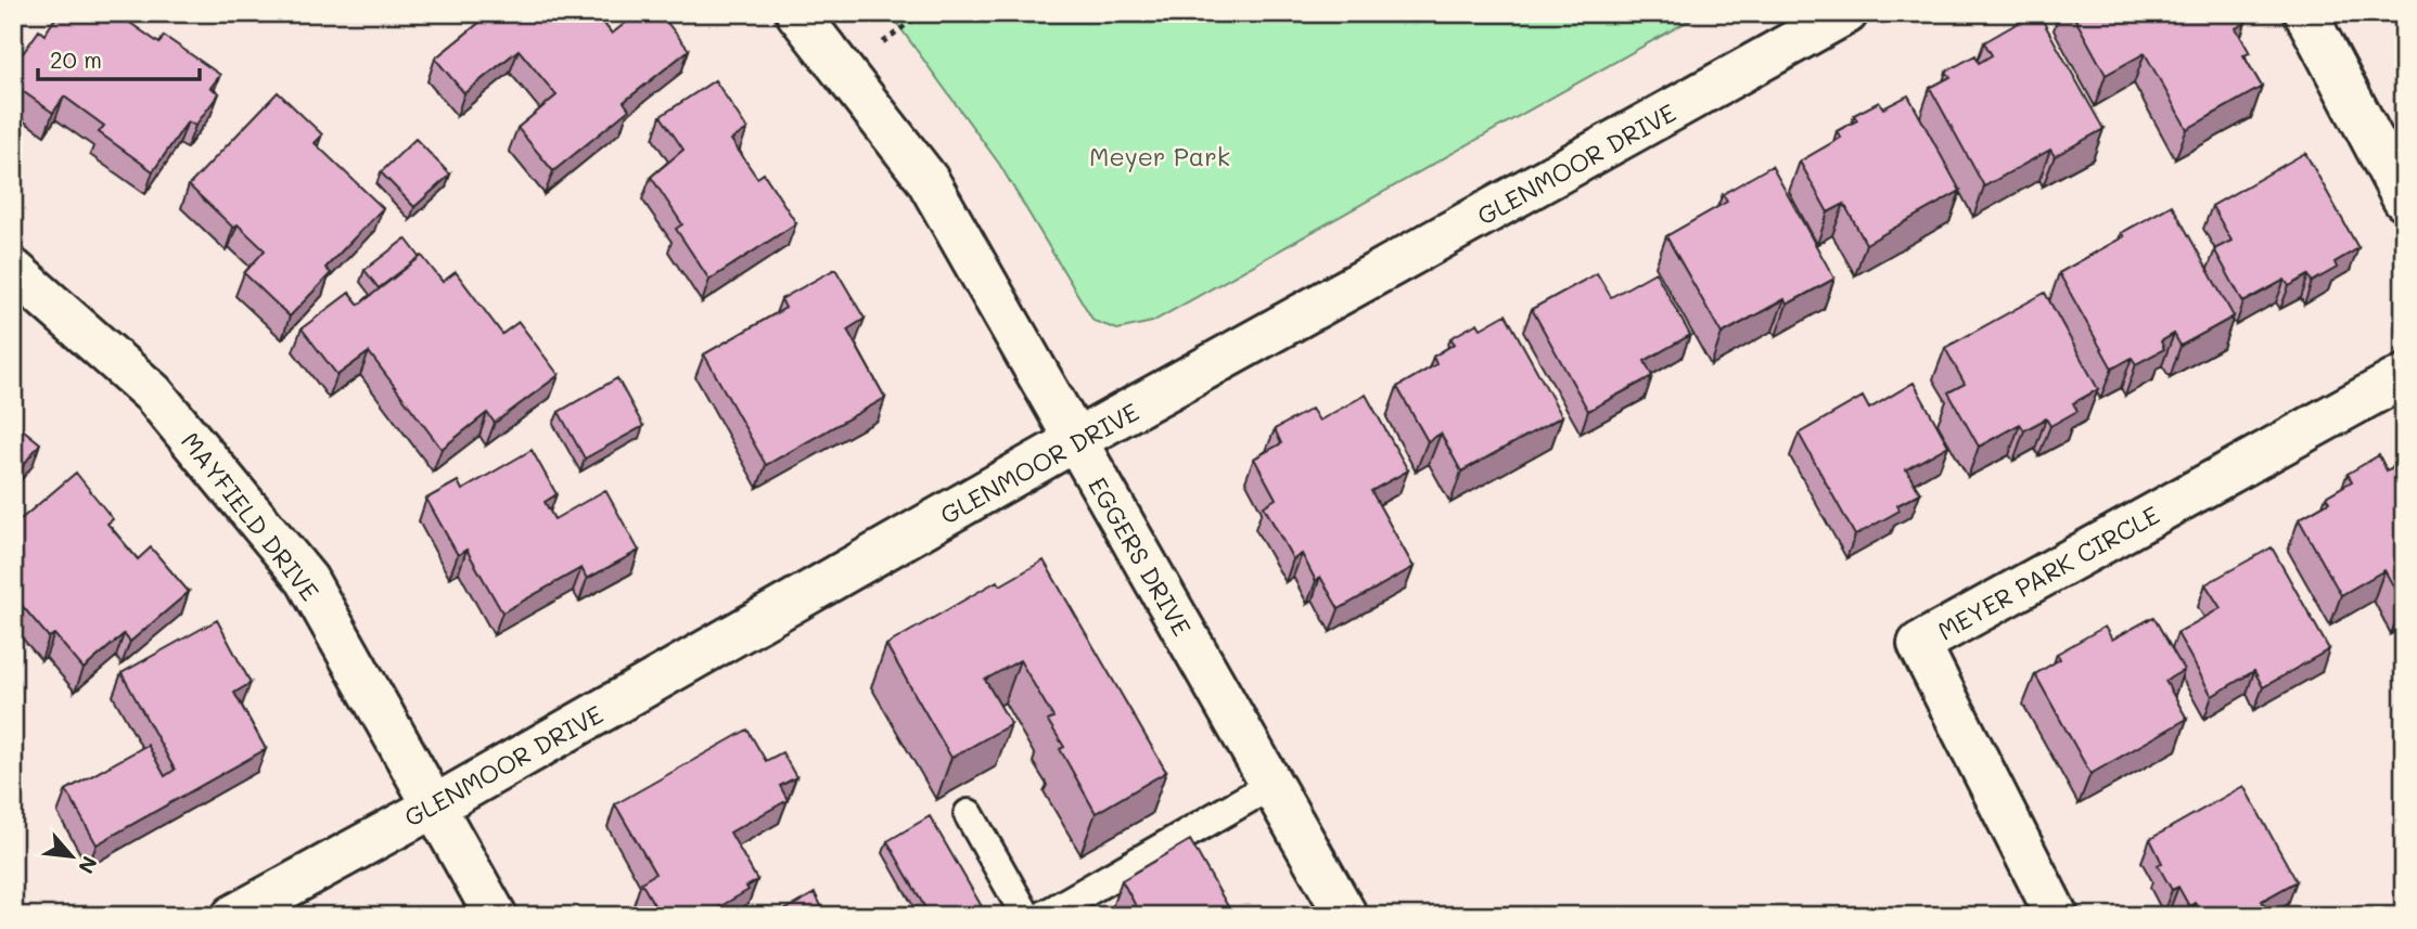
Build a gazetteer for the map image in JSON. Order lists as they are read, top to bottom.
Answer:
{
  "streets": {
    "street": [
      "GLENMOOR DRIVE",
      "MAYFIELD DRIVE",
      "EGGERS DRIVE",
      "MEYER PARK CIRCLE"
    ]
  },
  "crossings": [
    ["GLENMOOR DRIVE", "MAYFIELD DRIVE"],
    ["GLENMOOR DRIVE", "EGGERS DRIVE"]
  ],
  "parks": ["Meyer Park"],
  "scale_bar": "20 m",
  "north": "bottom right"
}
